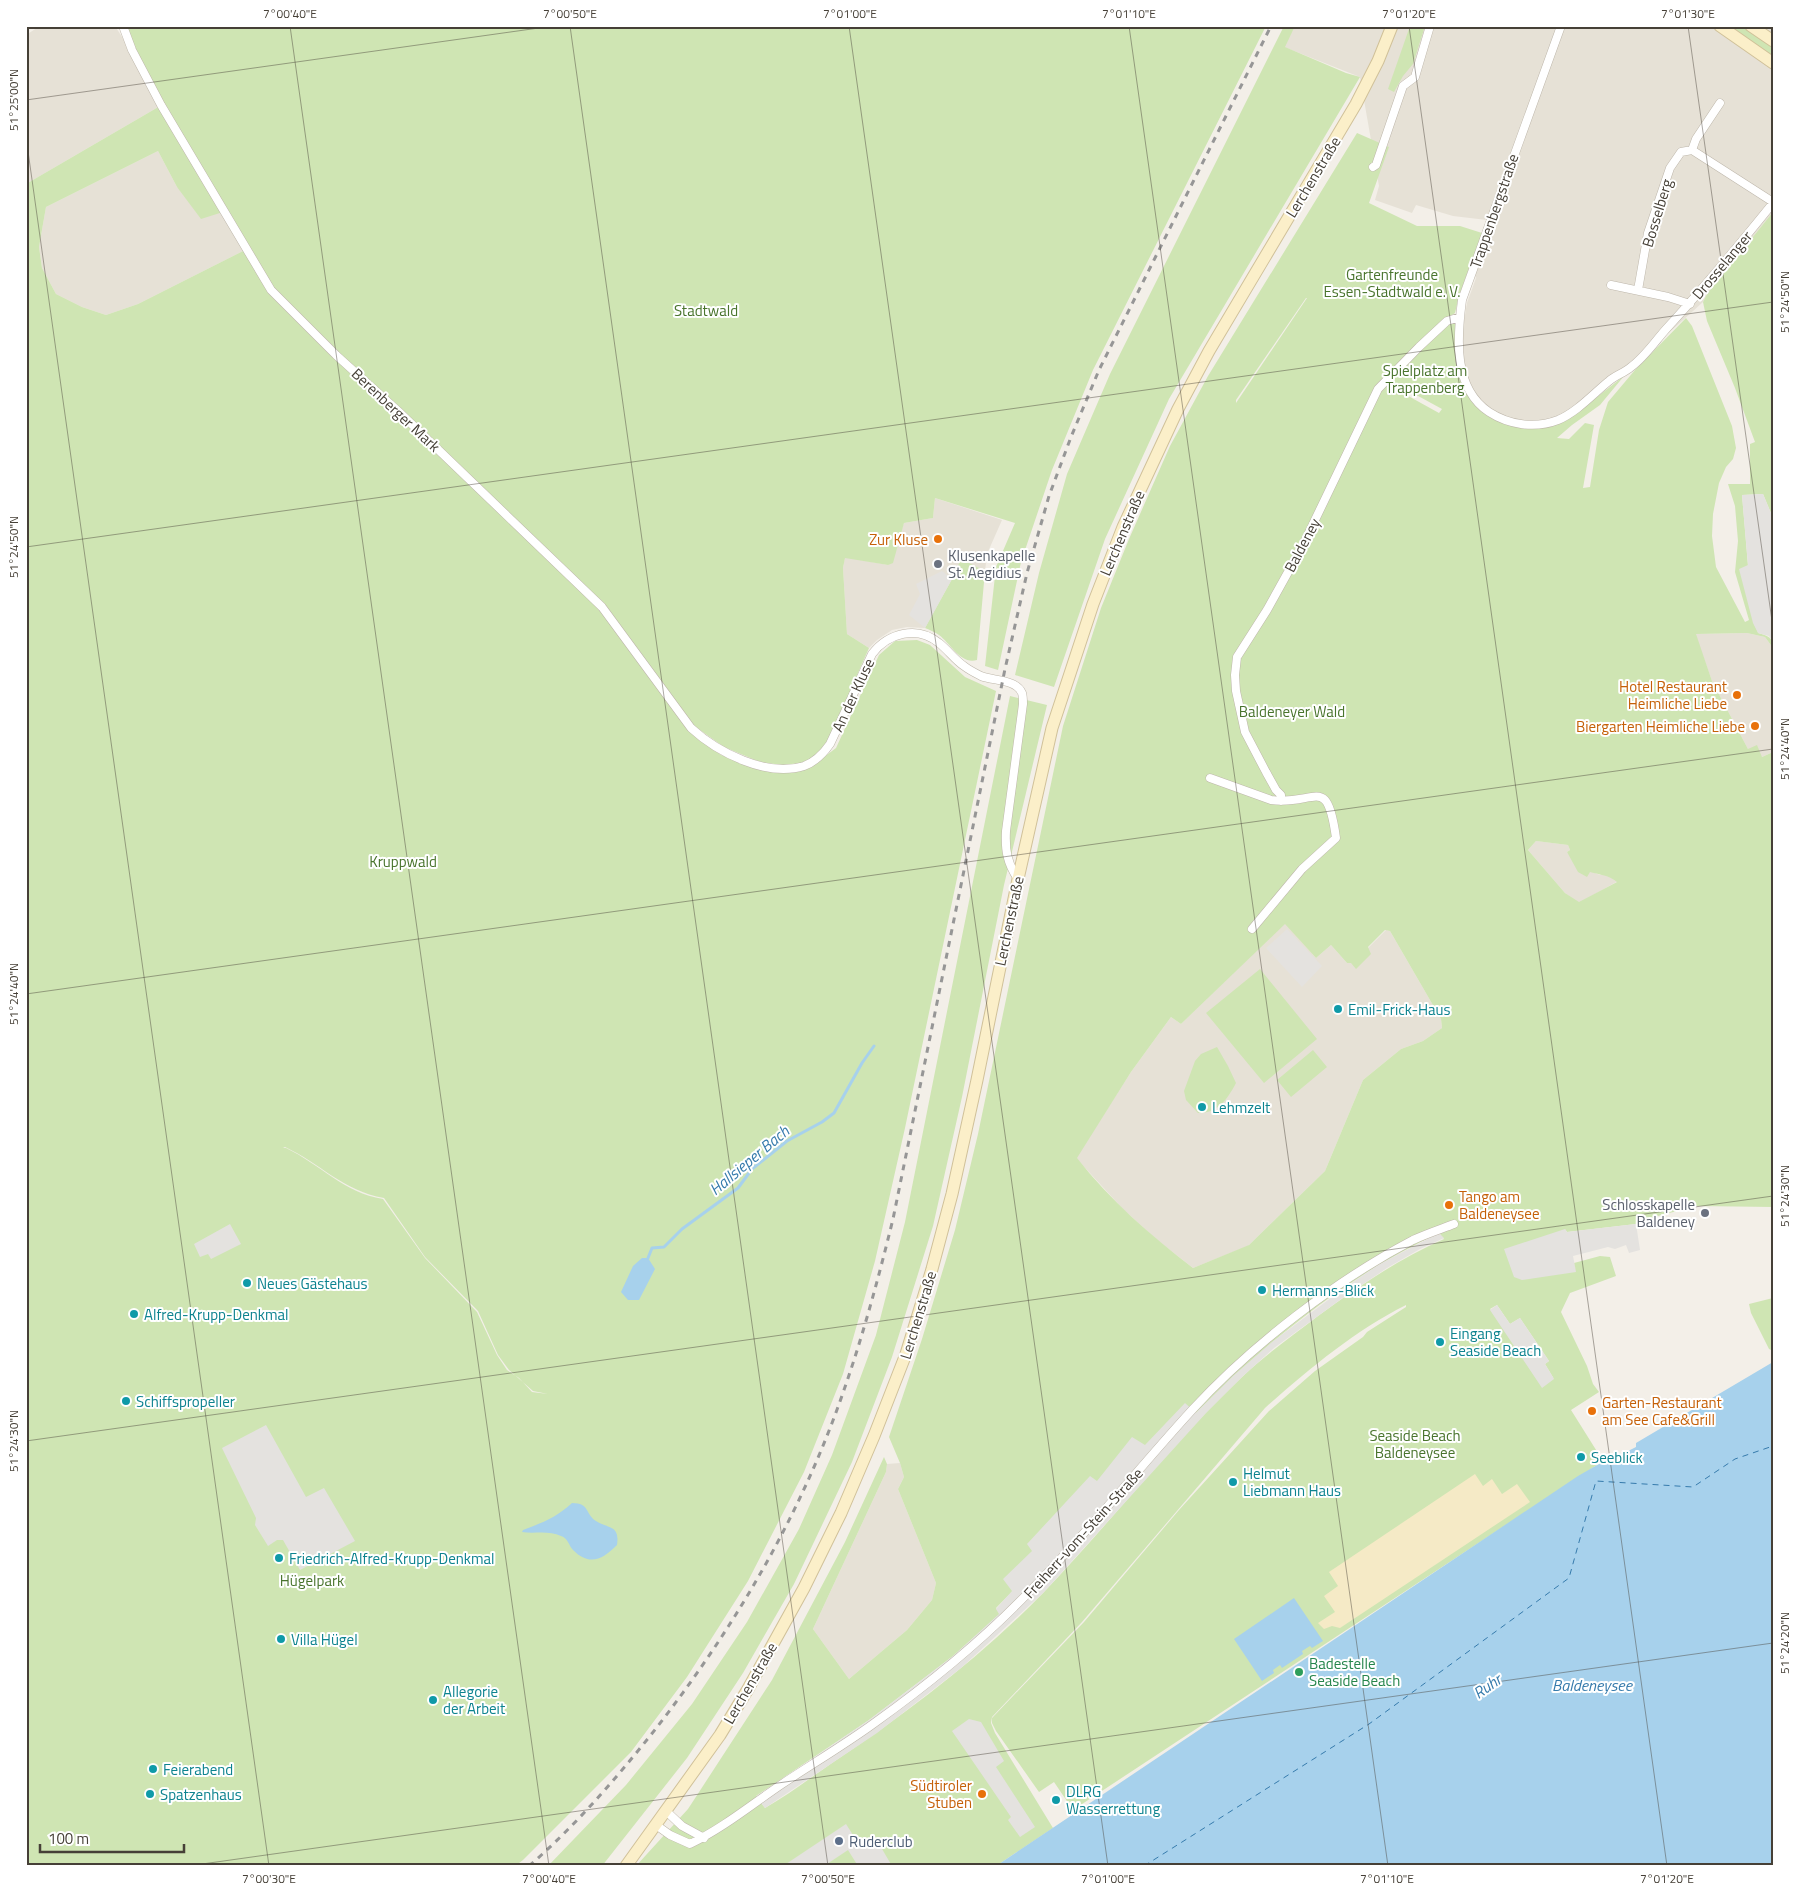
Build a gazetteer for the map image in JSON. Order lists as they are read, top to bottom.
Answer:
{
  "streets": {
    "main road": ["Lerchenstraße"],
    "street": [
      "Trappenbergstraße",
      "Bosselberg",
      "Drosselanger",
      "Berenberger Mark",
      "Baldeney",
      "An der Kluse",
      "Freiherr-vom-Stein-Straße"
    ]
  },
  "crossings": [
    ["Lerchenstraße", "An der Kluse"],
    ["Lerchenstraße", "Freiherr-vom-Stein-Straße"],
    ["Trappenbergstraße", "Drosselanger"],
    ["Trappenbergstraße", "Baldeney"],
    ["Berenberger Mark", "An der Kluse"]
  ],
  "water": ["Hallsieper Bach", "Baldeneysee", "Ruhr"],
  "parks": [
    "Gartenfreunde Essen-Stadtwald e. V.",
    "Stadtwald",
    "Spielplatz am Trappenberg",
    "Baldeneyer Wald",
    "Kruppwald",
    "Seaside Beach Baldeneysee",
    "Hügelpark"
  ],
  "places": [
    "Zur Kluse",
    "Klusenkapelle St. Aegidius",
    "Hotel Restaurant Heimliche Liebe",
    "Biergarten Heimliche Liebe",
    "Emil-Frick-Haus",
    "Lehmzelt",
    "Tango am Baldeneysee",
    "Schlosskapelle Baldeney",
    "Neues Gästehaus",
    "Hermanns-Blick",
    "Alfred-Krupp-Denkmal",
    "Eingang Seaside Beach",
    "Schiffspropeller",
    "Garten-Restaurant am See Cafe&Grill",
    "Seeblick",
    "Helmut Liebmann Haus",
    "Friedrich-Alfred-Krupp-Denkmal",
    "Villa Hügel",
    "Badestelle Seaside Beach",
    "Allegorie der Arbeit",
    "Feierabend",
    "Spatzenhaus",
    "Südtiroler Stuben",
    "DLRG Wasserrettung",
    "Ruderclub"
  ],
  "scale_bar": "100 m",
  "coordinates": [
    "7°00'40\"E",
    "7°00'50\"E",
    "7°01'00\"E",
    "7°01'10\"E",
    "7°01'20\"E",
    "7°01'30\"E",
    "51°25'00\"N",
    "51°24'50\"N",
    "51°24'40\"N",
    "51°24'30\"N",
    "51°24'20\"N",
    "7°00'30\"E"
  ]
}
